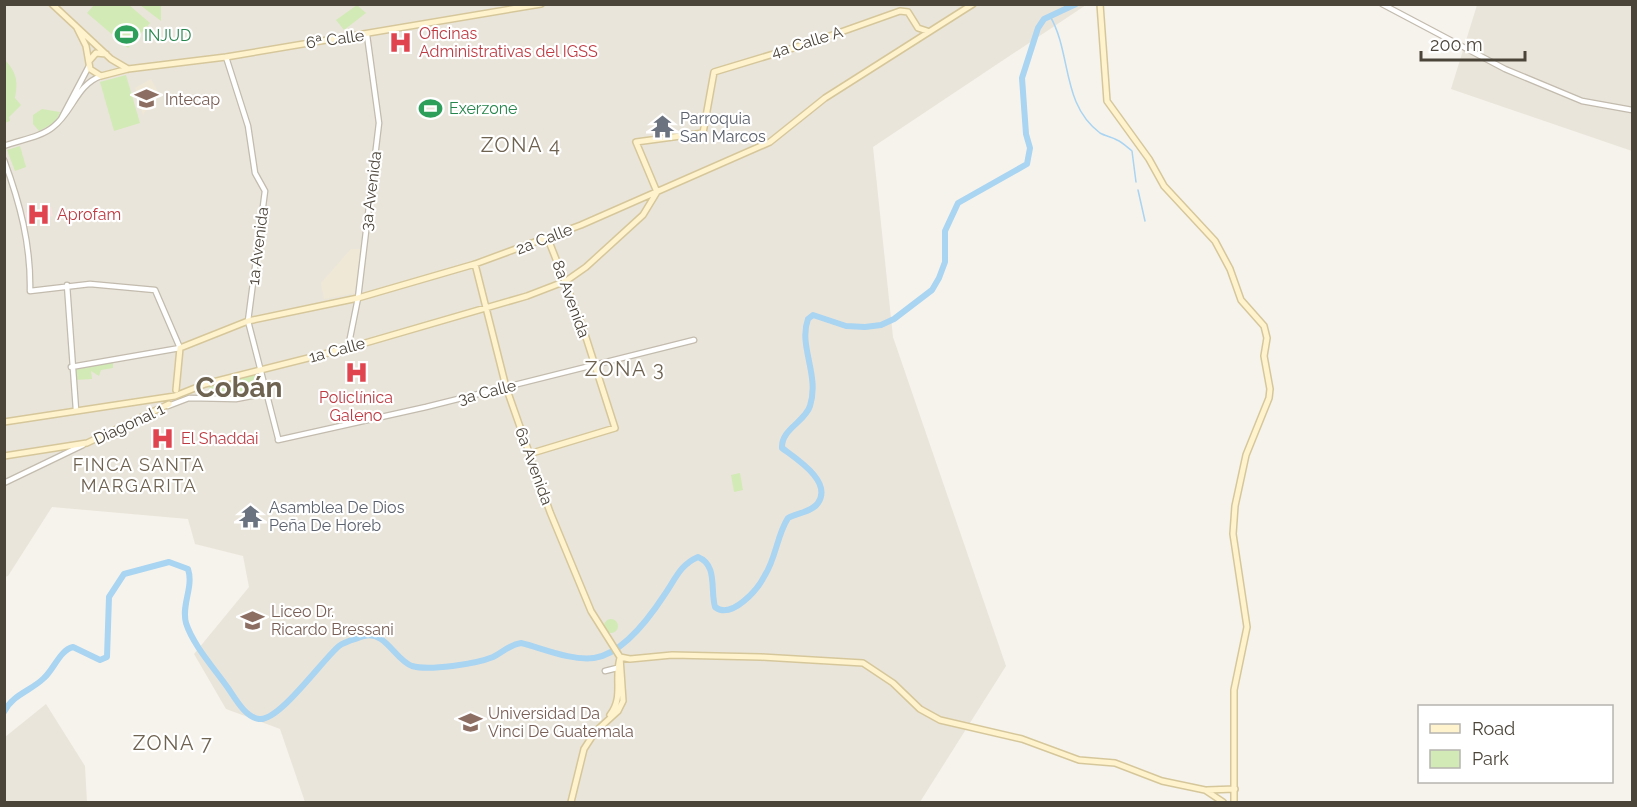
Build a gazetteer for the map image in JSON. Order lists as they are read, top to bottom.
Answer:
{
  "streets": {
    "main road": [
      "6ª Calle",
      "4a Calle A",
      "2a Calle",
      "8a Avenida",
      "1a Calle",
      "Diagonal 1",
      "6a Avenida"
    ],
    "street": ["3a Avenida", "1a Avenida", "3a Calle"]
  },
  "crossings": [
    ["6ª Calle", "3a Avenida"],
    ["6ª Calle", "1a Avenida"],
    ["4a Calle A", "2a Calle"],
    ["4a Calle A", "1a Calle"],
    ["3a Avenida", "2a Calle"],
    ["3a Avenida", "1a Calle"],
    ["2a Calle", "1a Avenida"],
    ["2a Calle", "8a Avenida"],
    ["2a Calle", "1a Calle"],
    ["2a Calle", "6a Avenida"],
    ["1a Avenida", "1a Calle"],
    ["1a Avenida", "3a Calle"],
    ["1a Avenida", "Diagonal 1"],
    ["8a Avenida", "1a Calle"],
    ["8a Avenida", "3a Calle"],
    ["8a Avenida", "6a Avenida"],
    ["1a Calle", "6a Avenida"],
    ["3a Calle", "6a Avenida"]
  ],
  "districts": [
    "ZONA 4",
    "ZONA 3",
    "Cobán",
    "FINCA SANTA MARGARITA",
    "ZONA 7"
  ],
  "places": {
    "sports": ["INJUD", "Exerzone"],
    "hospital": [
      "Oficinas Administrativas del IGSS",
      "Aprofam",
      "Policlínica Galeno",
      "El Shaddai"
    ],
    "school or university": ["Intecap", "Liceo Dr. Ricardo Bressani", "Universidad Da Vinci De Guatemala"],
    "temple": ["Parroquia San Marcos", "Asamblea De Dios Peña De Horeb"]
  },
  "legend": ["Road", "Park"],
  "scale_bar": "200 m"
}
